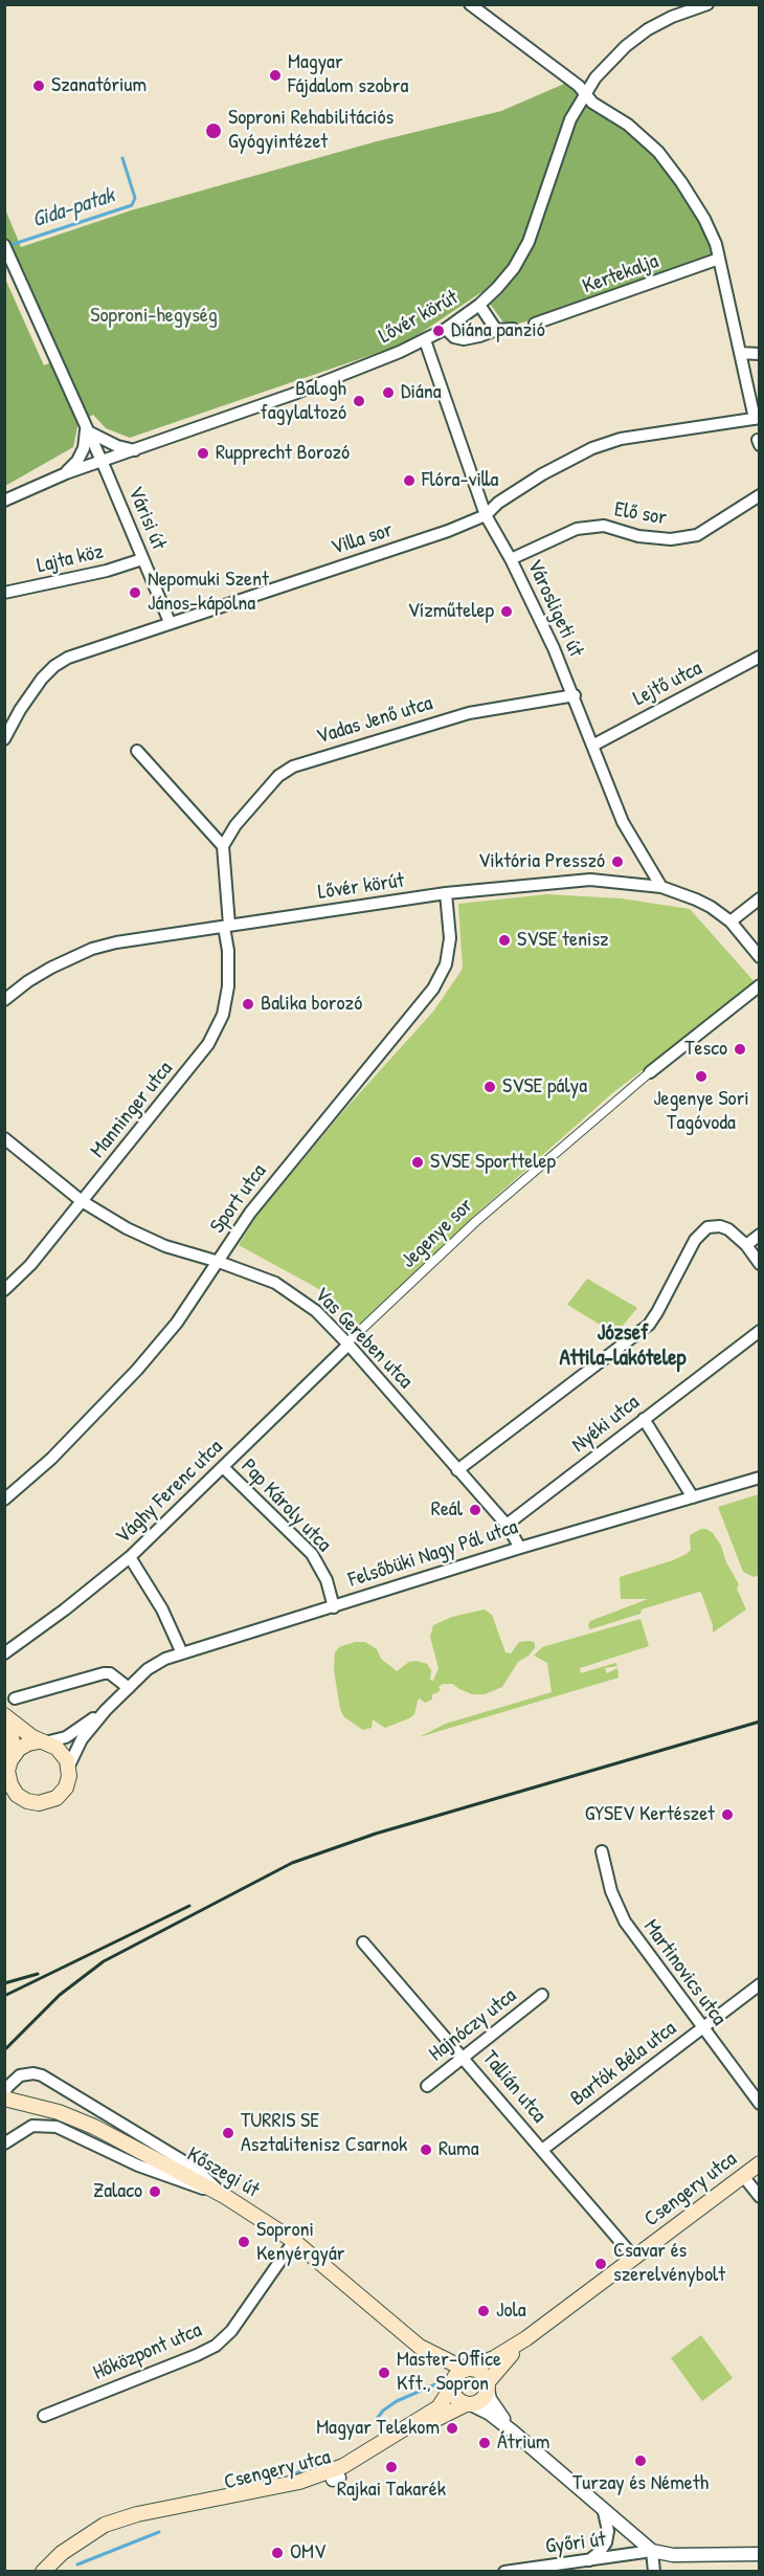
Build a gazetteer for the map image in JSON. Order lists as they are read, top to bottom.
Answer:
{
  "streets": {
    "main road": ["Kőszegi út", "Csengery utca"],
    "street": [
      "Kertekalja",
      "Lővér körút",
      "Elő sor",
      "Várisi út",
      "Villa sor",
      "Lajta köz",
      "Városligeti út",
      "Lejtő utca",
      "Vadas Jenő utca",
      "Manninger utca",
      "Sport utca",
      "Jegenye sor",
      "Vas Gereben utca",
      "Nyéki utca",
      "Vághy Ferenc utca",
      "Pap Károly utca",
      "Felsőbüki Nagy Pál utca",
      "Martinovics utca",
      "Hajnóczy utca",
      "Bartók Béla utca",
      "Tallián utca",
      "Hőközpont utca",
      "Győri út"
    ]
  },
  "crossings": [
    ["Lővér körút", "Várisi út"],
    ["Lővér körút", "Városligeti út"],
    ["Lővér körút", "Manninger utca"],
    ["Lővér körút", "Sport utca"],
    ["Elő sor", "Városligeti út"],
    ["Várisi út", "Villa sor"],
    ["Várisi út", "Lajta köz"],
    ["Villa sor", "Városligeti út"],
    ["Városligeti út", "Lejtő utca"],
    ["Városligeti út", "Vadas Jenő utca"],
    ["Manninger utca", "Vas Gereben utca"],
    ["Sport utca", "Vas Gereben utca"],
    ["Jegenye sor", "Vas Gereben utca"],
    ["Jegenye sor", "Vághy Ferenc utca"],
    ["Vas Gereben utca", "Nyéki utca"],
    ["Vas Gereben utca", "Vághy Ferenc utca"],
    ["Vas Gereben utca", "Felsőbüki Nagy Pál utca"],
    ["Vághy Ferenc utca", "Pap Károly utca"],
    ["Pap Károly utca", "Felsőbüki Nagy Pál utca"],
    ["Martinovics utca", "Bartók Béla utca"],
    ["Hajnóczy utca", "Tallián utca"],
    ["Bartók Béla utca", "Tallián utca"],
    ["Tallián utca", "Csengery utca"],
    ["Kőszegi út", "Csengery utca"],
    ["Kőszegi út", "Hőközpont utca"]
  ],
  "districts": ["József Attila-lakótelep"],
  "water": ["Gida-patak"],
  "parks": ["Soproni-hegység"],
  "places": [
    "Magyar Fájdalom szobra",
    "Szanatórium",
    "Soproni Rehabilitációs Gyógyintézet",
    "Diána panzió",
    "Diána",
    "Balogh fagylaltozó",
    "Rupprecht Borozó",
    "Flóra-villa",
    "Nepomuki Szent János-kápolna",
    "Vízműtelep",
    "Viktória Presszó",
    "SVSE tenisz",
    "Balika borozó",
    "Tesco",
    "Jegenye Sori Tagóvoda",
    "SVSE pálya",
    "SVSE Sporttelep",
    "Reál",
    "GYSEV Kertészet",
    "TURRIS SE Asztalitenisz Csarnok",
    "Ruma",
    "Zalaco",
    "Soproni Kenyérgyár",
    "Csavar és szerelvénybolt",
    "Jola",
    "Master-Office Kft., Sopron",
    "Magyar Telekom",
    "Átrium",
    "Turzay és Németh",
    "Rajkai Takarék",
    "OMV"
  ]
}
